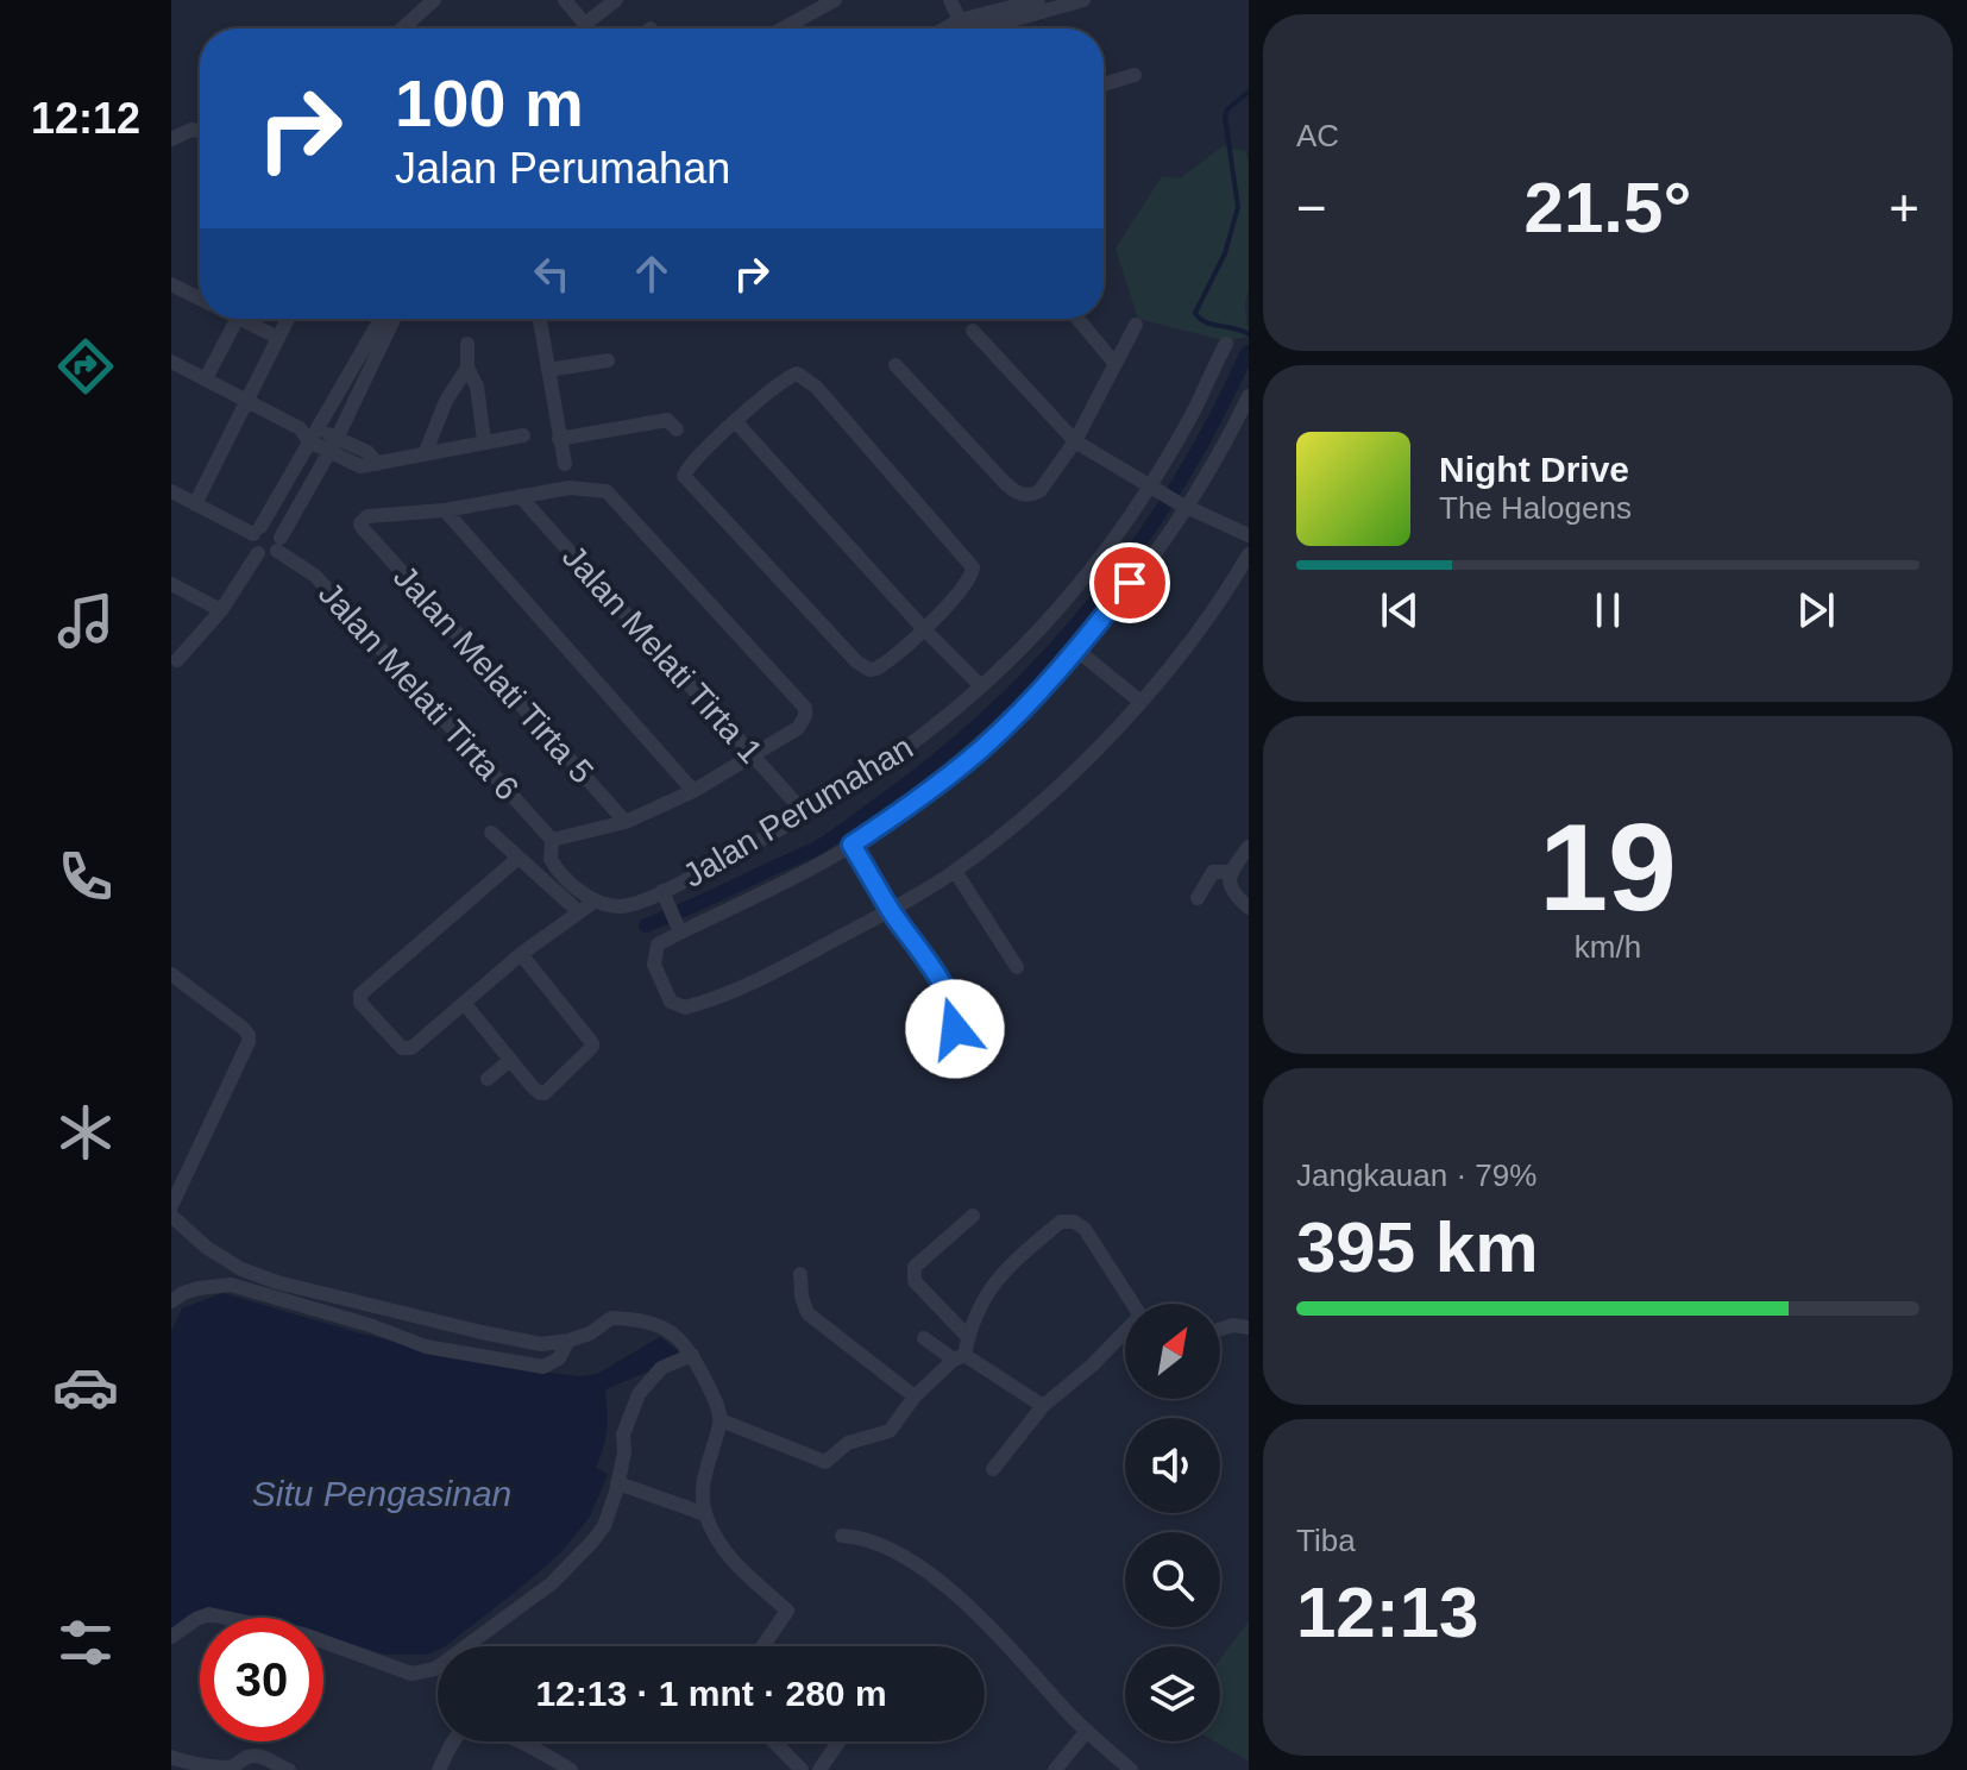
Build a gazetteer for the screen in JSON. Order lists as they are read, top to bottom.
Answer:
{
  "streets": {
    "street": [
      "Jalan Melati Tirta 1",
      "Jalan Melati Tirta 5",
      "Jalan Melati Tirta 6",
      "Jalan Perumahan"
    ]
  },
  "crossings": [
    ["Jalan Melati Tirta 1", "Jalan Perumahan"]
  ],
  "water": ["Situ Pengasinan"],
  "north": "top right",
  "page": {
    "tabs": "12:12",
    "tile": [
      "AC",
      ["19", "km/h"],
      ["Jangkauan · 79%", "395 km"],
      ["Tiba", "12:13"]
    ],
    "turn": ["100 m", "Jalan Perumahan"],
    "heat": ["−", "21.5°", "+"],
    "song": ["Night Drive", "The Halogens"],
    "limit": "30",
    "trip": "12:13 · 1 mnt · 280 m"
  }
}
